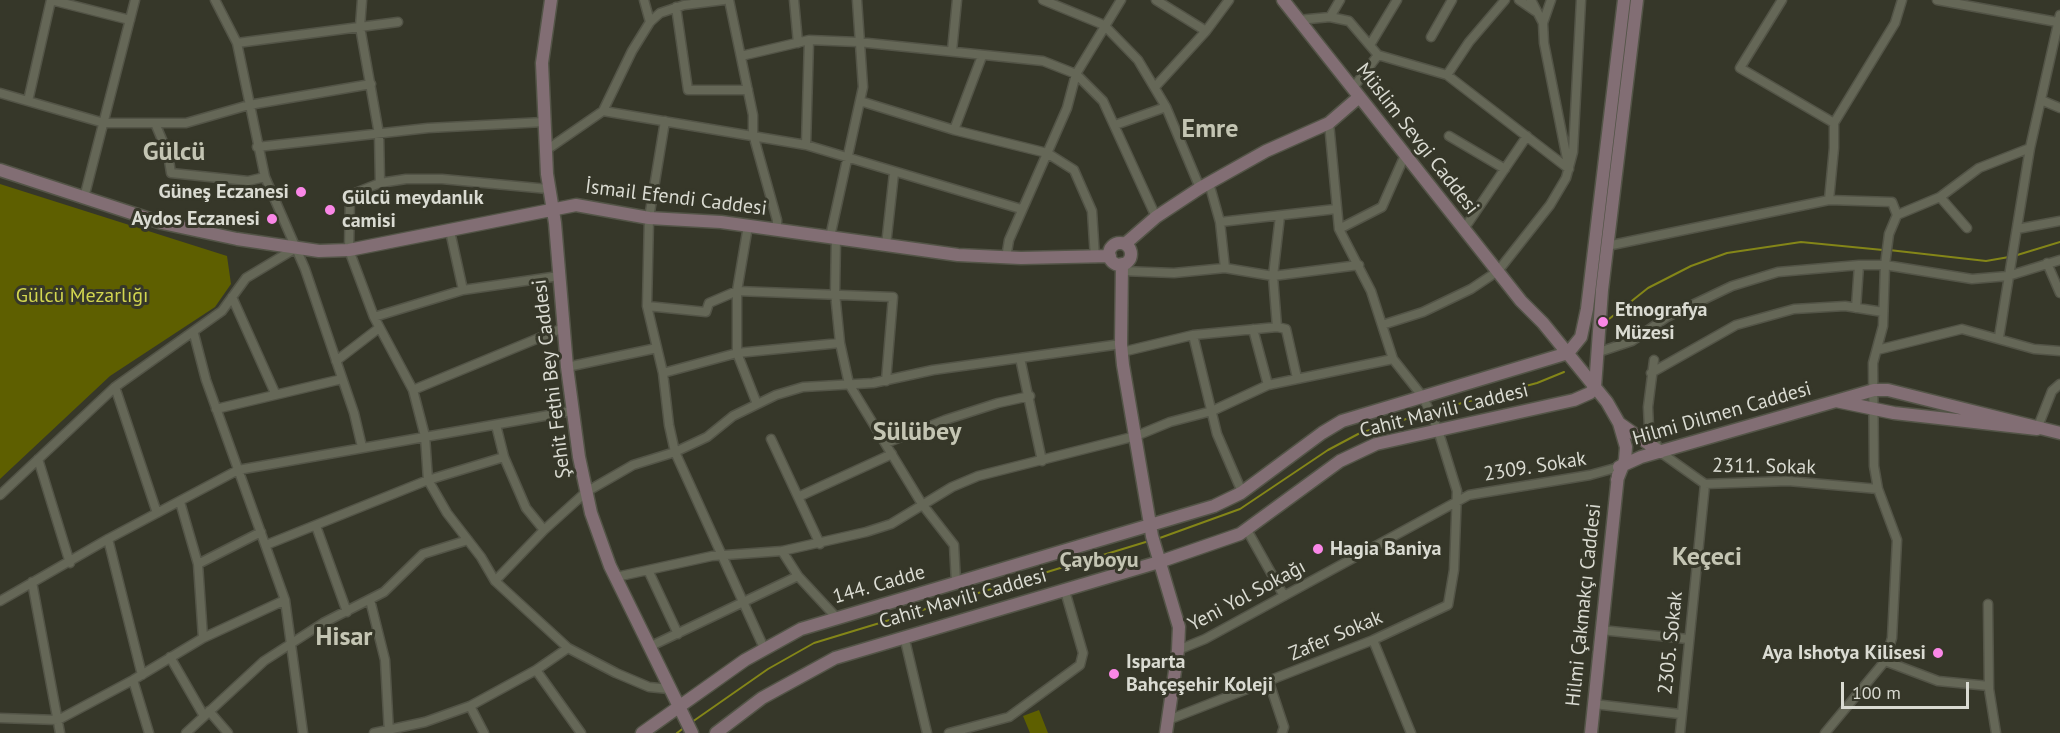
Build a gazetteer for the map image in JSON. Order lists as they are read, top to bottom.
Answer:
{
  "streets": {
    "street": [
      "Müslim Sevgi Caddesi",
      "İsmail Efendi Caddesi",
      "Şehit Fethi Bey Caddesi",
      "Cahit Mavili Caddesi",
      "Hilmi Dilmen Caddesi",
      "2309. Sokak",
      "2311. Sokak",
      "144. Cadde",
      "Yeni Yol Sokağı",
      "Hilmi Çakmakçı Caddesi",
      "Zafer Sokak",
      "2305. Sokak"
    ]
  },
  "crossings": [
    ["Müslim Sevgi Caddesi", "Cahit Mavili Caddesi"],
    ["Müslim Sevgi Caddesi", "Hilmi Dilmen Caddesi"],
    ["Müslim Sevgi Caddesi", "2309. Sokak"],
    ["Müslim Sevgi Caddesi", "144. Cadde"],
    ["Müslim Sevgi Caddesi", "Hilmi Çakmakçı Caddesi"],
    ["İsmail Efendi Caddesi", "Şehit Fethi Bey Caddesi"],
    ["Şehit Fethi Bey Caddesi", "144. Cadde"],
    ["Hilmi Dilmen Caddesi", "2309. Sokak"],
    ["Hilmi Dilmen Caddesi", "2311. Sokak"],
    ["2309. Sokak", "Yeni Yol Sokağı"],
    ["2309. Sokak", "Zafer Sokak"],
    ["2311. Sokak", "2305. Sokak"],
    ["Yeni Yol Sokağı", "Zafer Sokak"]
  ],
  "districts": [
    "Emre",
    "Gülcü",
    "Sülübey",
    "Keçeci",
    "Çayboyu",
    "Hisar"
  ],
  "parks": ["Gülcü Mezarlığı"],
  "places": [
    "Güneş Eczanesi",
    "Gülcü meydanlık camisi",
    "Aydos Eczanesi",
    "Etnografya Müzesi",
    "Hagia Baniya",
    "Aya Ishotya Kilisesi",
    "Isparta Bahçeşehir Koleji"
  ],
  "scale_bar": "100 m"
}
